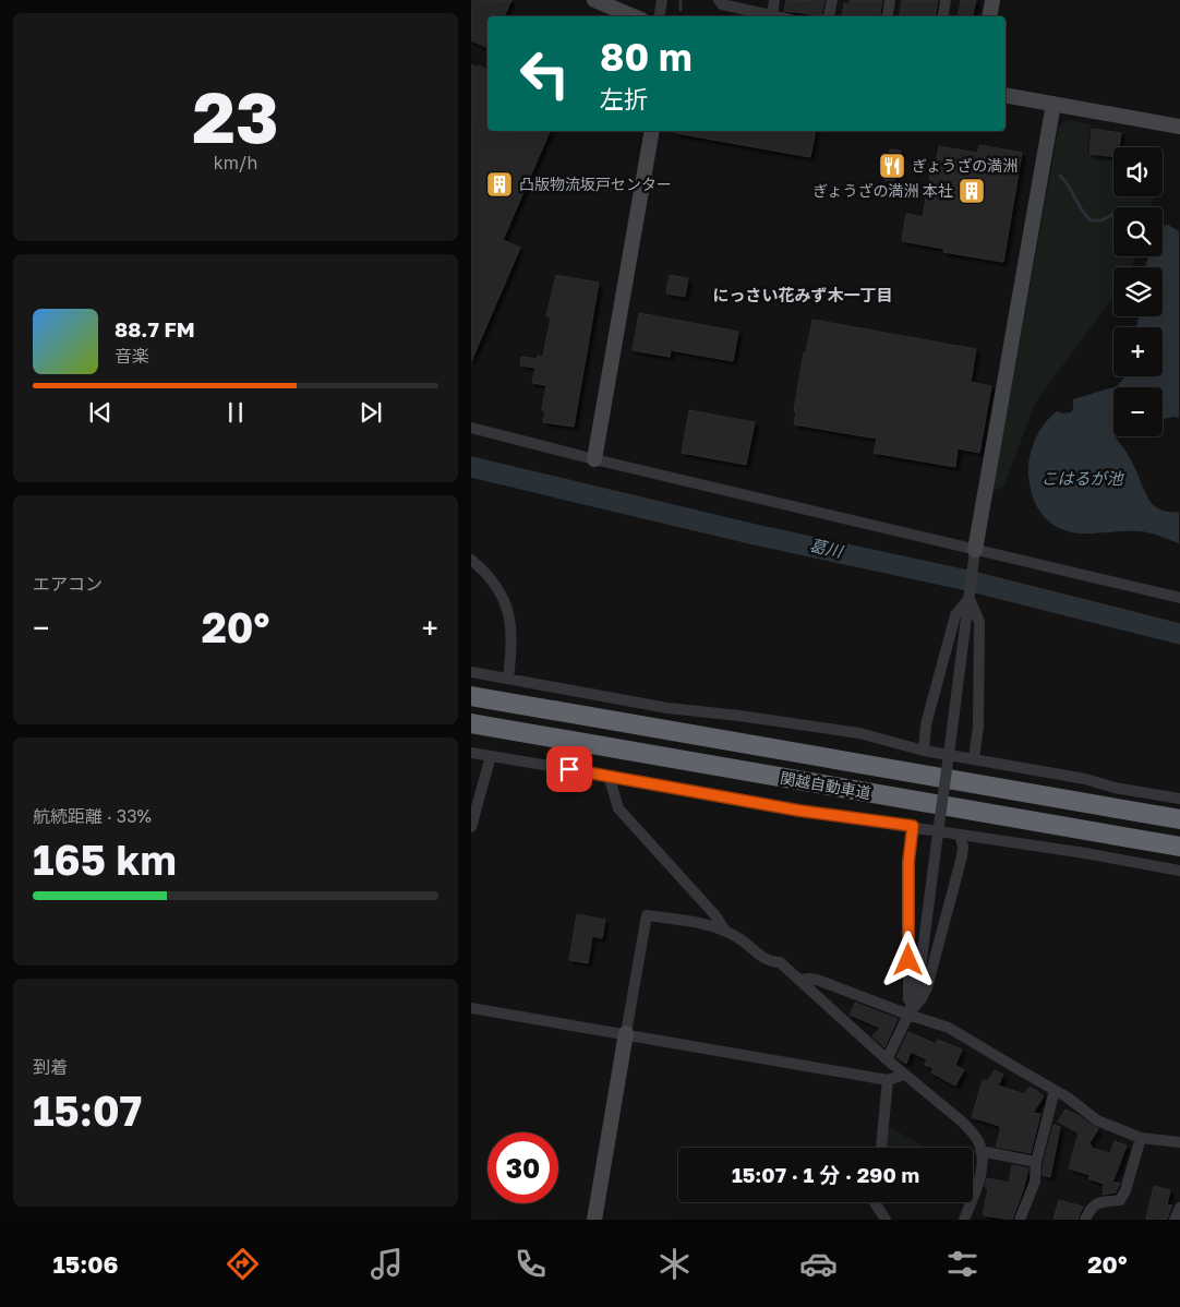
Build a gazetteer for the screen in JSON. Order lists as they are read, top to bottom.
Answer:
{
  "streets": {
    "highway": ["関越自動車道"]
  },
  "districts": ["にっさい花みず木一丁目"],
  "water": ["こはるが池", "葛川"],
  "places": {
    "restaurant": ["ぎょうざの満洲"],
    "building": ["凸版物流坂戸センター", "ぎょうざの満洲 本社"]
  },
  "page": {
    "tile": [
      ["23", "km/h"],
      "エアコン",
      ["航続距離 · 33%", "165 km"],
      ["到着", "15:07"]
    ],
    "turn": ["80 m", "左折"],
    "map_buttons": ["+", "−"],
    "song": ["88.7 FM", "音楽"],
    "heat": ["−", "20°", "+"],
    "limit": "30",
    "trip": "15:07 · 1 分 · 290 m",
    "tabs": ["15:06", "20°"]
  }
}
